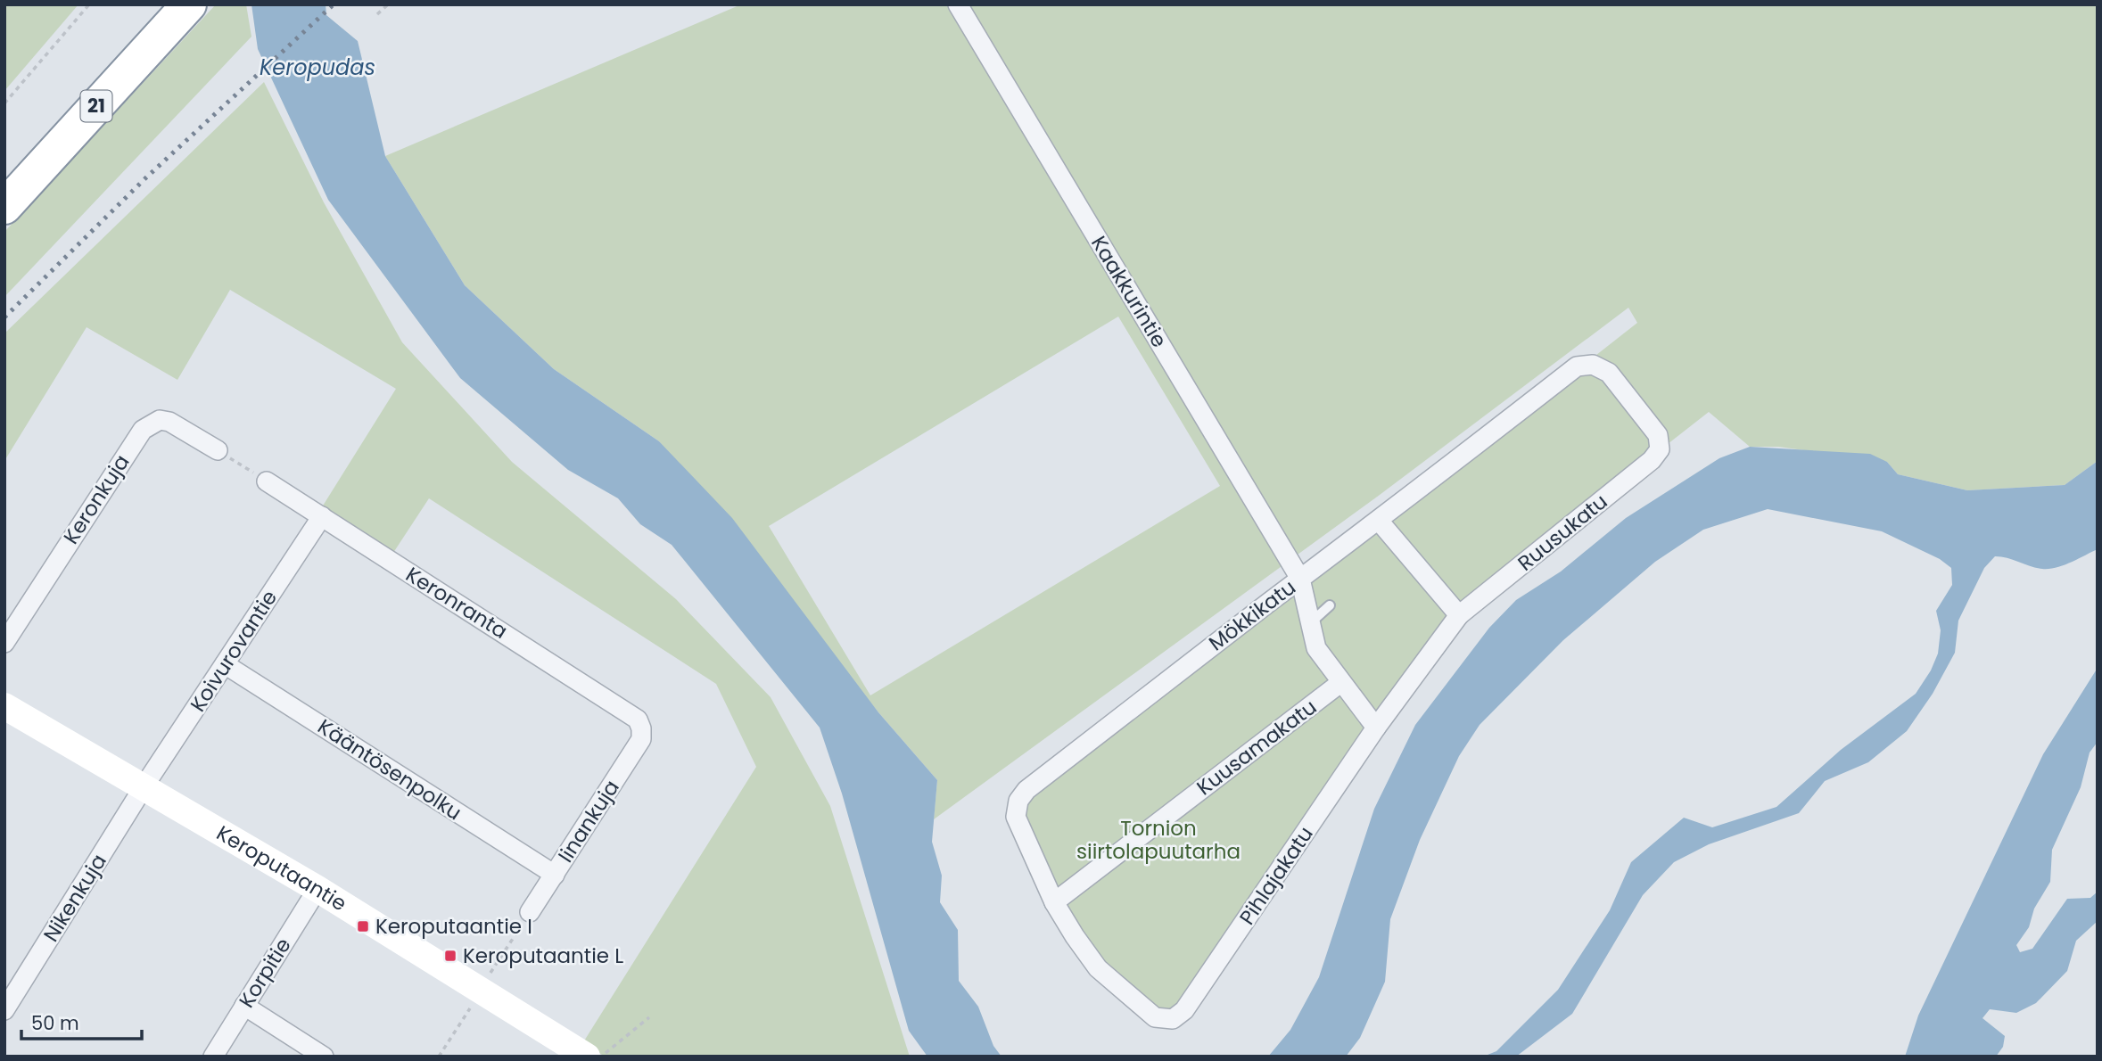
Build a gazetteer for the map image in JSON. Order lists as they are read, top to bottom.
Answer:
{
  "streets": {
    "highway": ["21"],
    "street": [
      "Kaakkurintie",
      "Keronkuja",
      "Ruusukatu",
      "Keronranta",
      "Mökkikatu",
      "Koivurovantie",
      "Kuusamakatu",
      "Kääntösenpolku",
      "Iinankuja",
      "Keroputaantie",
      "Pihlajakatu",
      "Nikenkuja",
      "Korpitie"
    ]
  },
  "crossings": [
    ["Kaakkurintie", "Mökkikatu"],
    ["Ruusukatu", "Mökkikatu"],
    ["Keronranta", "Koivurovantie"],
    ["Keronranta", "Iinankuja"],
    ["Mökkikatu", "Kuusamakatu"],
    ["Mökkikatu", "Pihlajakatu"],
    ["Koivurovantie", "Kääntösenpolku"],
    ["Koivurovantie", "Keroputaantie"],
    ["Koivurovantie", "Nikenkuja"],
    ["Kuusamakatu", "Pihlajakatu"],
    ["Kääntösenpolku", "Iinankuja"],
    ["Keroputaantie", "Nikenkuja"],
    ["Keroputaantie", "Korpitie"]
  ],
  "water": ["Keropudas"],
  "parks": ["Tornion siirtolapuutarha"],
  "places": {
    "transit": ["Keroputaantie I", "Keroputaantie L"]
  },
  "scale_bar": "50 m"
}
